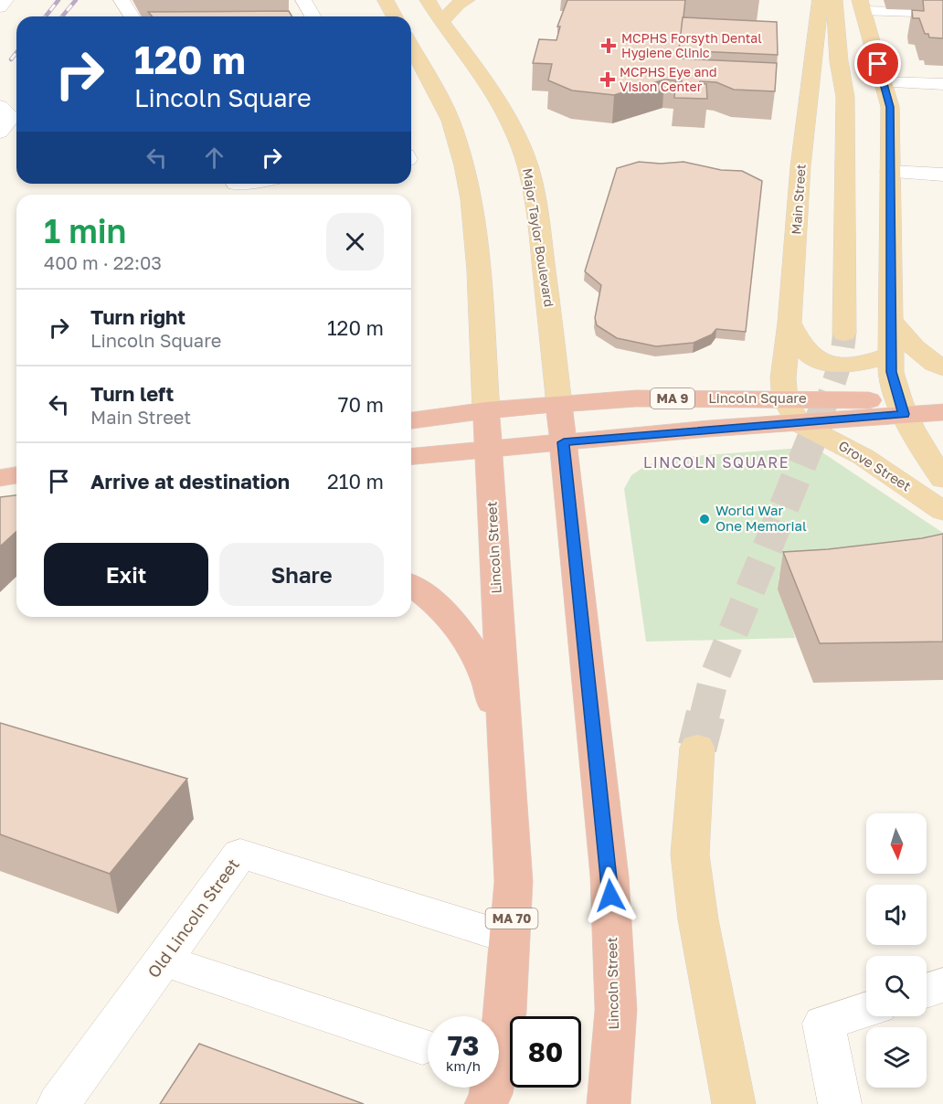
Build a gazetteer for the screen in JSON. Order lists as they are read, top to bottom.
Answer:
{
  "streets": {
    "highway": [
      "MA 9",
      "Lincoln Square",
      "Lincoln Street",
      "MA 70"
    ],
    "main road": ["Main Street", "Major Taylor Boulevard", "Grove Street"],
    "street": ["Old Lincoln Street"]
  },
  "crossings": [
    ["Main Street", "Lincoln Square"],
    ["Major Taylor Boulevard", "Lincoln Square"],
    ["Major Taylor Boulevard", "Lincoln Street"],
    ["MA 9", "Lincoln Square"],
    ["MA 9", "Lincoln Street"],
    ["MA 9", "MA 70"],
    ["Lincoln Square", "Grove Street"],
    ["Lincoln Square", "Lincoln Street"],
    ["Lincoln Square", "MA 70"],
    ["Lincoln Street", "Old Lincoln Street"],
    ["Lincoln Street", "MA 70"]
  ],
  "districts": ["LINCOLN SQUARE"],
  "places": {
    "health": ["MCPHS Forsyth Dental Hygiene Clinic", "MCPHS Eye and Vision Center"],
    "other": ["World War One Memorial"]
  },
  "north": "bottom",
  "page": {
    "turn": ["120 m", "Lincoln Square"],
    "heading": ["1 min", "400 m · 22:03"],
    "list": [
      {
        "name": "Turn right",
        "note": "Lincoln Square",
        "value": "120 m"
      },
      {
        "name": "Turn left",
        "note": "Main Street",
        "value": "70 m"
      },
      {
        "name": "Arrive at destination",
        "value": "210 m"
      }
    ],
    "buttons": ["Exit", "Share"],
    "speed": "73 km/h",
    "limit": "80"
  }
}
